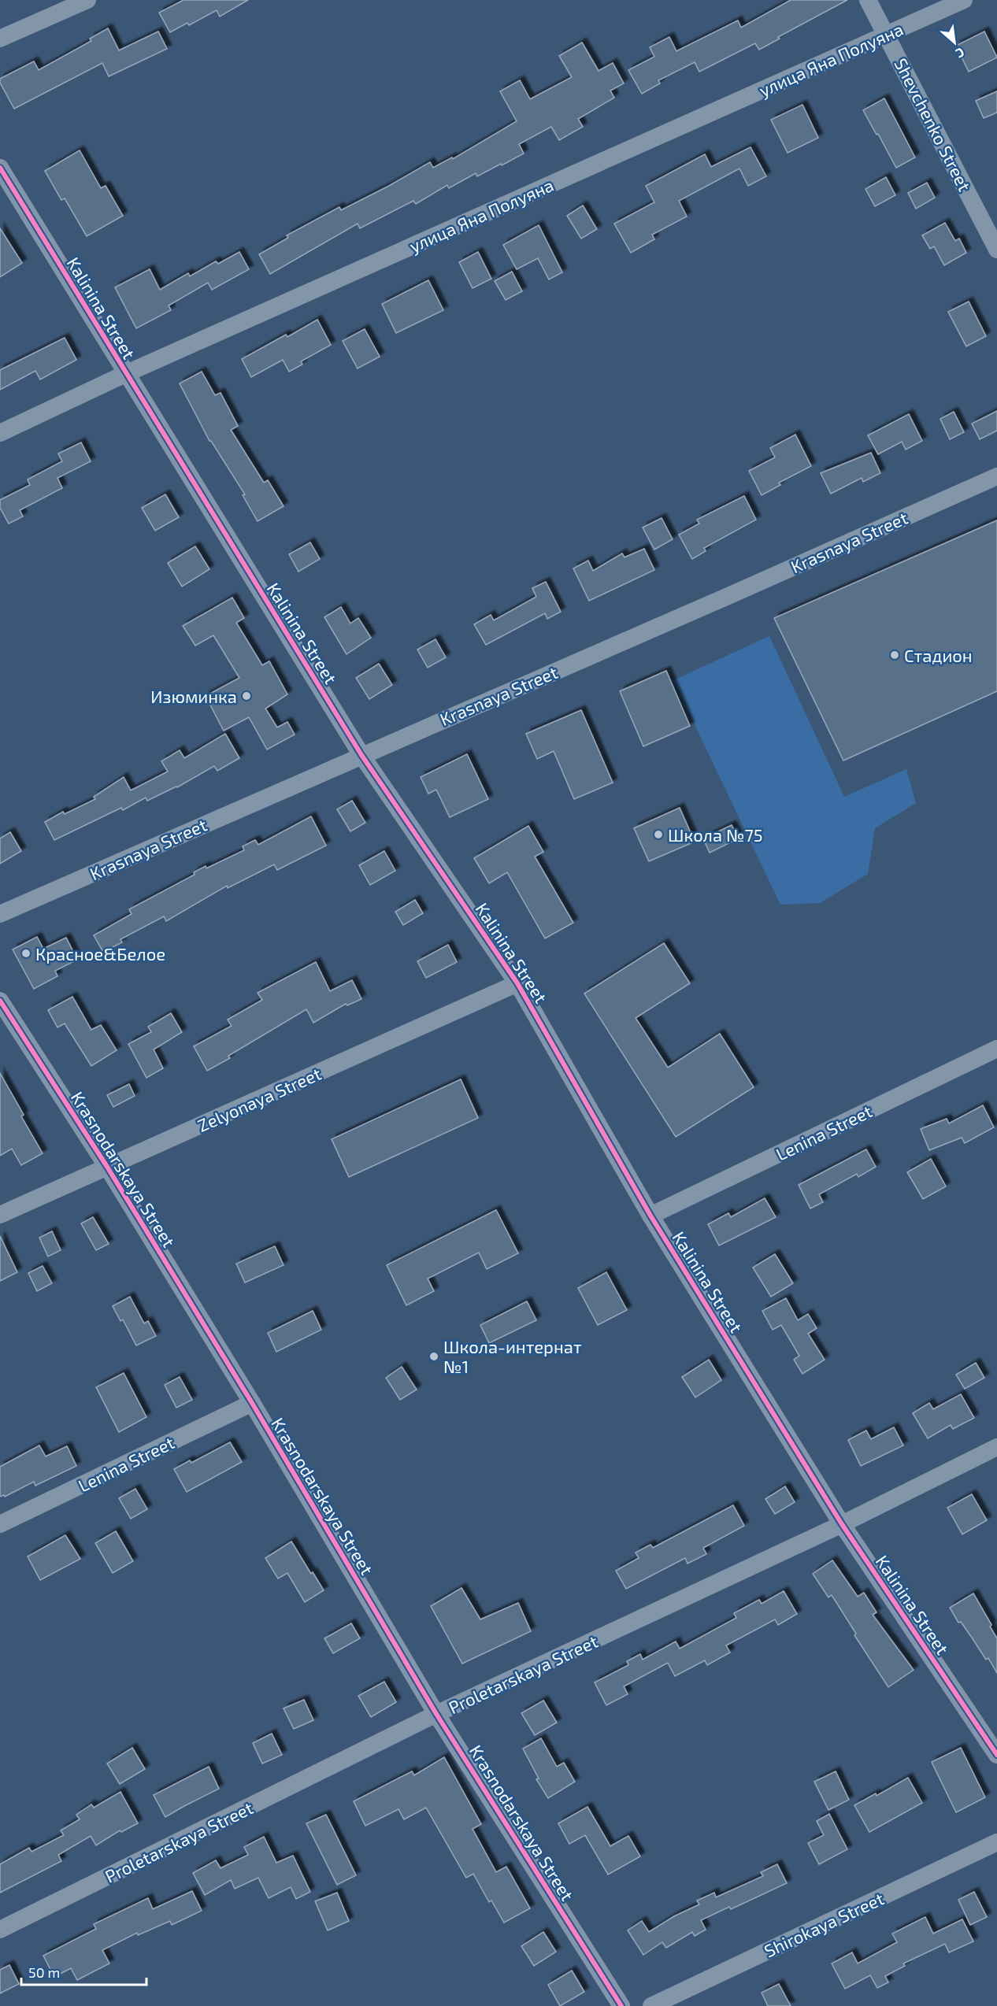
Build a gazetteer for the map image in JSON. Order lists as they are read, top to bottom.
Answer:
{
  "streets": {
    "street": [
      "улица Яна Полуяна",
      "Shevchenko Street",
      "Kalinina Street",
      "Krasnaya Street",
      "Zelyonaya Street",
      "Lenina Street",
      "Krasnodarskaya Street",
      "Proletarskaya Street",
      "Shirokaya Street"
    ]
  },
  "crossings": [
    ["улица Яна Полуяна", "Shevchenko Street"],
    ["улица Яна Полуяна", "Kalinina Street"],
    ["Kalinina Street", "Krasnaya Street"],
    ["Kalinina Street", "Zelyonaya Street"],
    ["Kalinina Street", "Lenina Street"],
    ["Kalinina Street", "Proletarskaya Street"],
    ["Zelyonaya Street", "Krasnodarskaya Street"],
    ["Lenina Street", "Krasnodarskaya Street"],
    ["Krasnodarskaya Street", "Proletarskaya Street"]
  ],
  "places": [
    "Стадион",
    "Изюминка",
    "Школа №75",
    "Красное&Белое",
    "Школа-интернат №1"
  ],
  "scale_bar": "50 m",
  "north": "bottom right"
}
